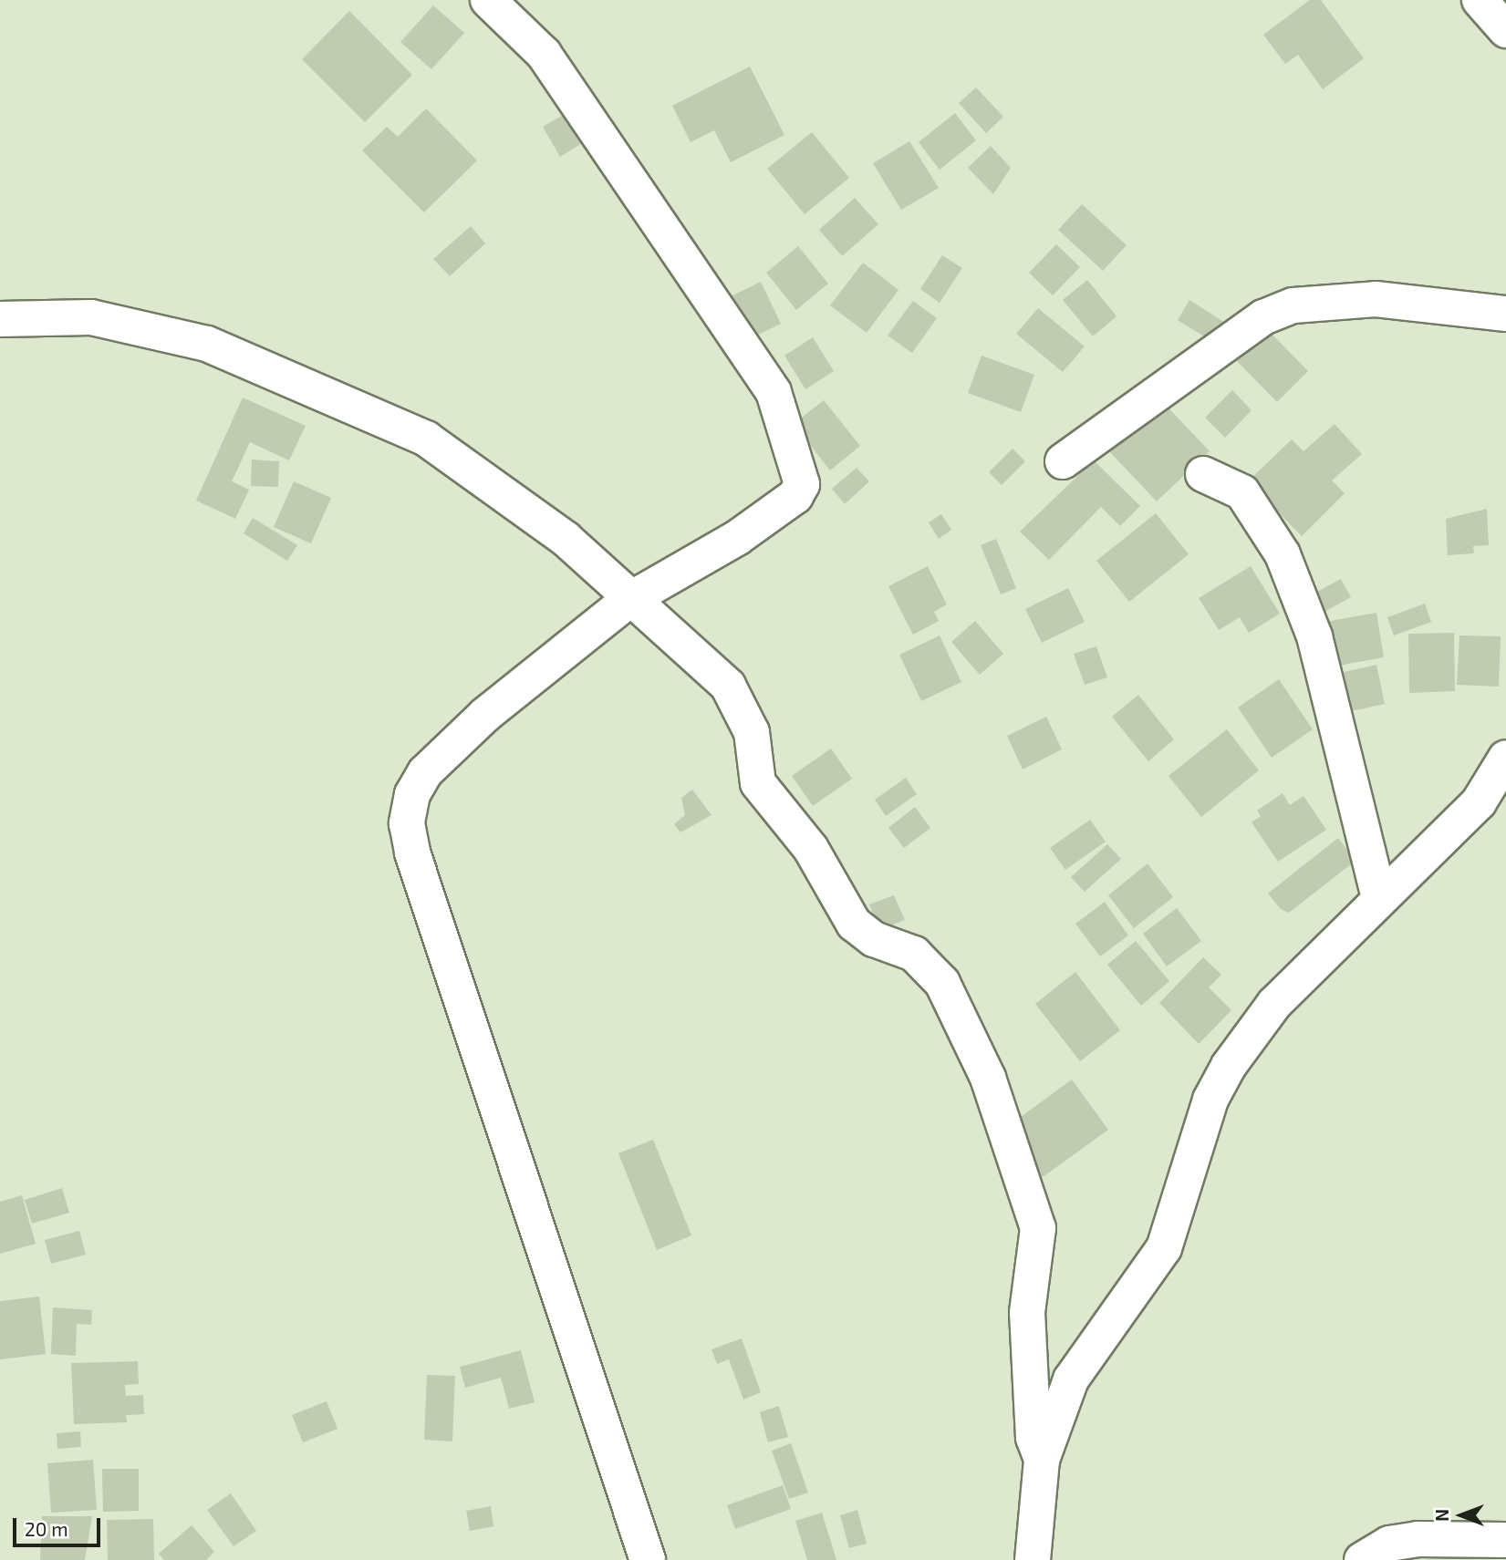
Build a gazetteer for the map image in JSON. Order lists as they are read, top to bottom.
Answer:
{
  "scale_bar": "20 m",
  "north": "left"
}
